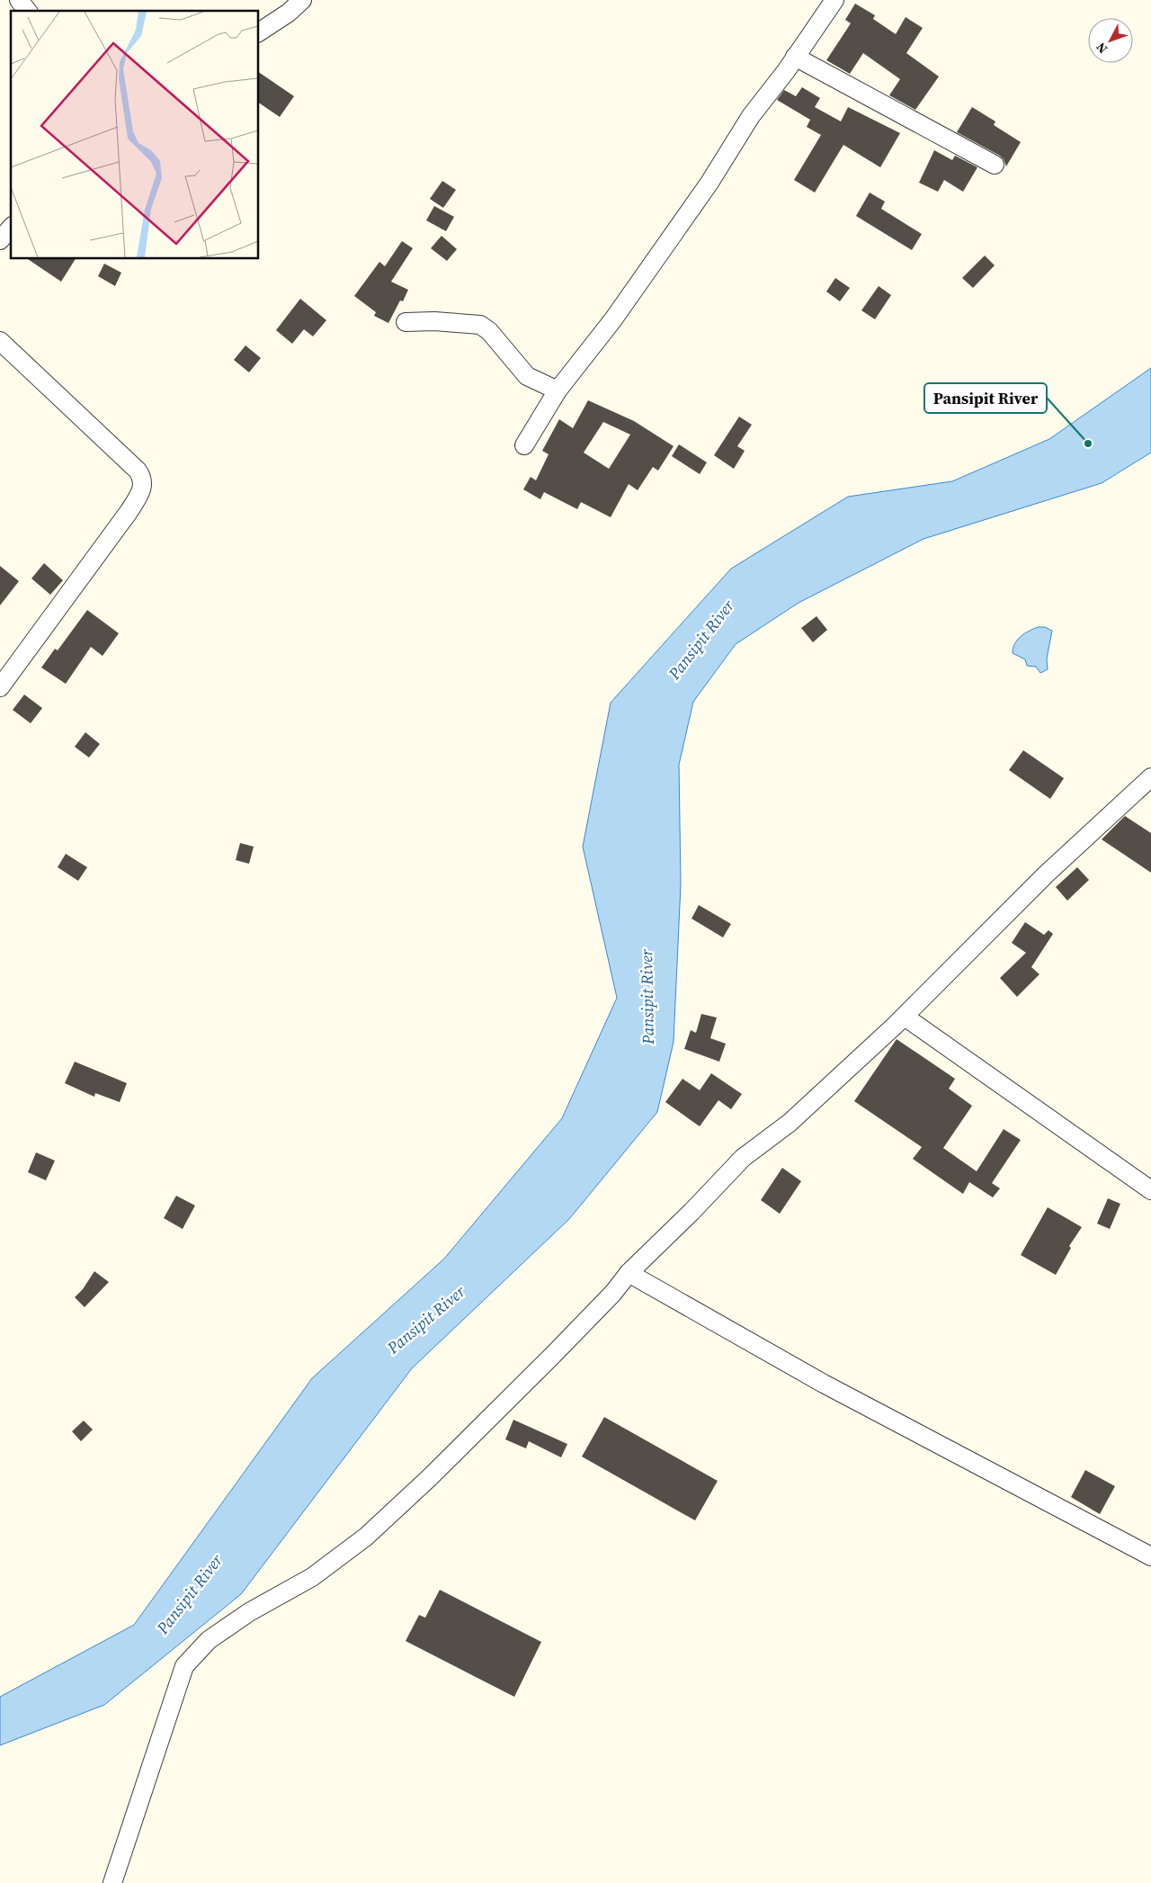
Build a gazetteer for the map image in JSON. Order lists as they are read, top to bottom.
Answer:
{
  "water": ["Pansipit River"],
  "places": ["Pansipit River"],
  "north": "bottom left"
}
